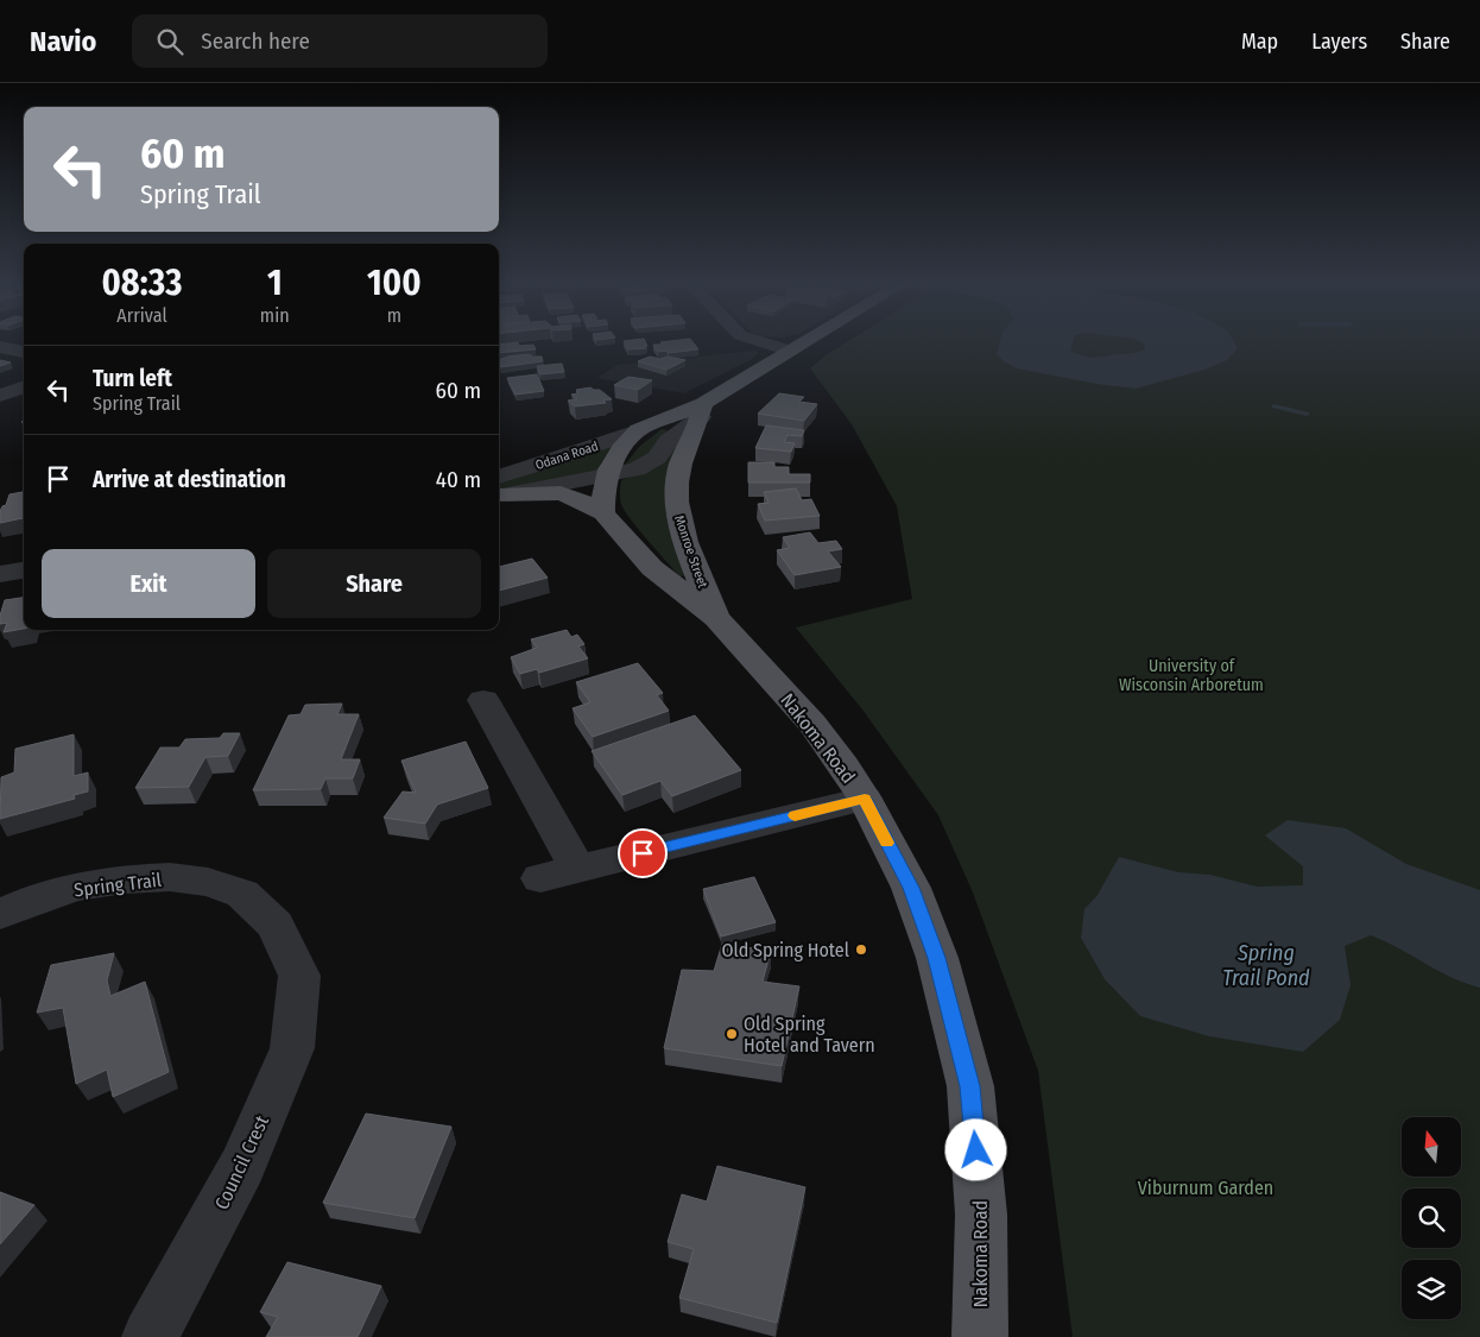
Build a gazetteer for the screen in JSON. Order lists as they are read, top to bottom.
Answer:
{
  "streets": {
    "main road": ["Monroe Street", "Nakoma Road"],
    "street": ["Odana Road", "Spring Trail", "Council Crest"]
  },
  "crossings": [
    ["Monroe Street", "Nakoma Road"],
    ["Spring Trail", "Council Crest"]
  ],
  "water": ["Spring Trail Pond"],
  "parks": ["University of Wisconsin Arboretum", "Viburnum Garden"],
  "places": ["Old Spring Hotel", "Old Spring Hotel and Tavern"],
  "north": "top",
  "page": {
    "header": "Navio",
    "search": "Search here",
    "nav": ["Map", "Layers", "Share"],
    "turn": ["60 m", "Spring Trail"],
    "eta": [
      "08:33",
      "Arrival",
      "1",
      "min",
      "100",
      "m"
    ],
    "list": [
      {
        "name": "Turn left",
        "note": "Spring Trail",
        "value": "60 m"
      },
      {
        "name": "Arrive at destination",
        "value": "40 m"
      }
    ],
    "buttons": ["Exit", "Share"]
  }
}
